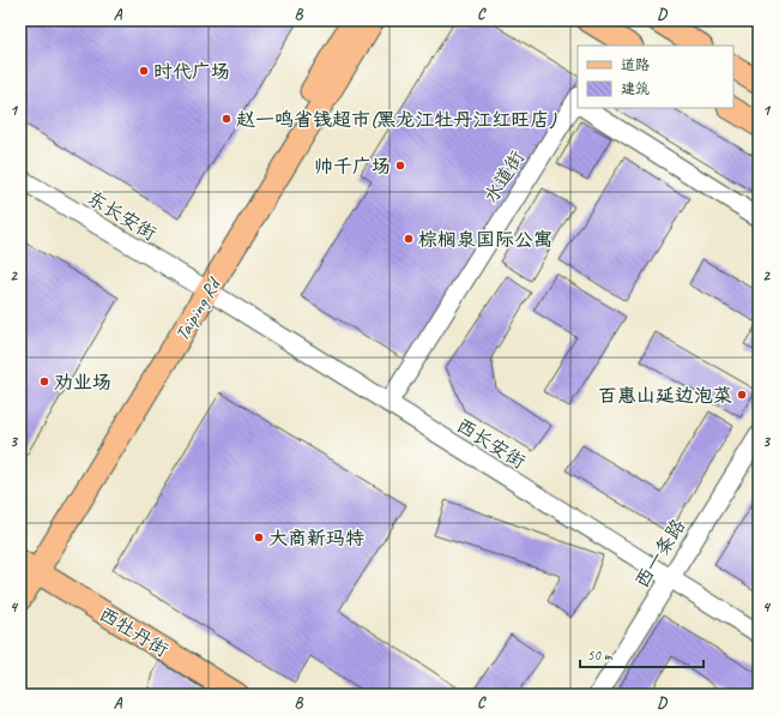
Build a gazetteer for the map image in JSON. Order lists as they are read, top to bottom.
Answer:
{
  "streets": {
    "main road": ["Taiping Rd", "西牡丹街"],
    "street": [
      "水道街",
      "东长安街",
      "西长安街",
      "西一条路"
    ]
  },
  "crossings": [
    ["水道街", "西长安街"],
    ["东长安街", "Taiping Rd"],
    ["东长安街", "西长安街"],
    ["Taiping Rd", "西长安街"],
    ["Taiping Rd", "西牡丹街"],
    ["西长安街", "西一条路"]
  ],
  "places": [
    "时代广场",
    "赵一鸣省钱超市(黑龙江牡丹江红旺店)",
    "帅千广场",
    "棕榈泉国际公寓",
    "劝业场",
    "百惠山延边泡菜",
    "大商新玛特"
  ],
  "legend": ["道路", "建筑"],
  "scale_bar": "50 m",
  "grid": {
    "columns": [
      "A",
      "B",
      "C",
      "D"
    ],
    "rows": [
      "1",
      "2",
      "3",
      "4"
    ]
  }
}
